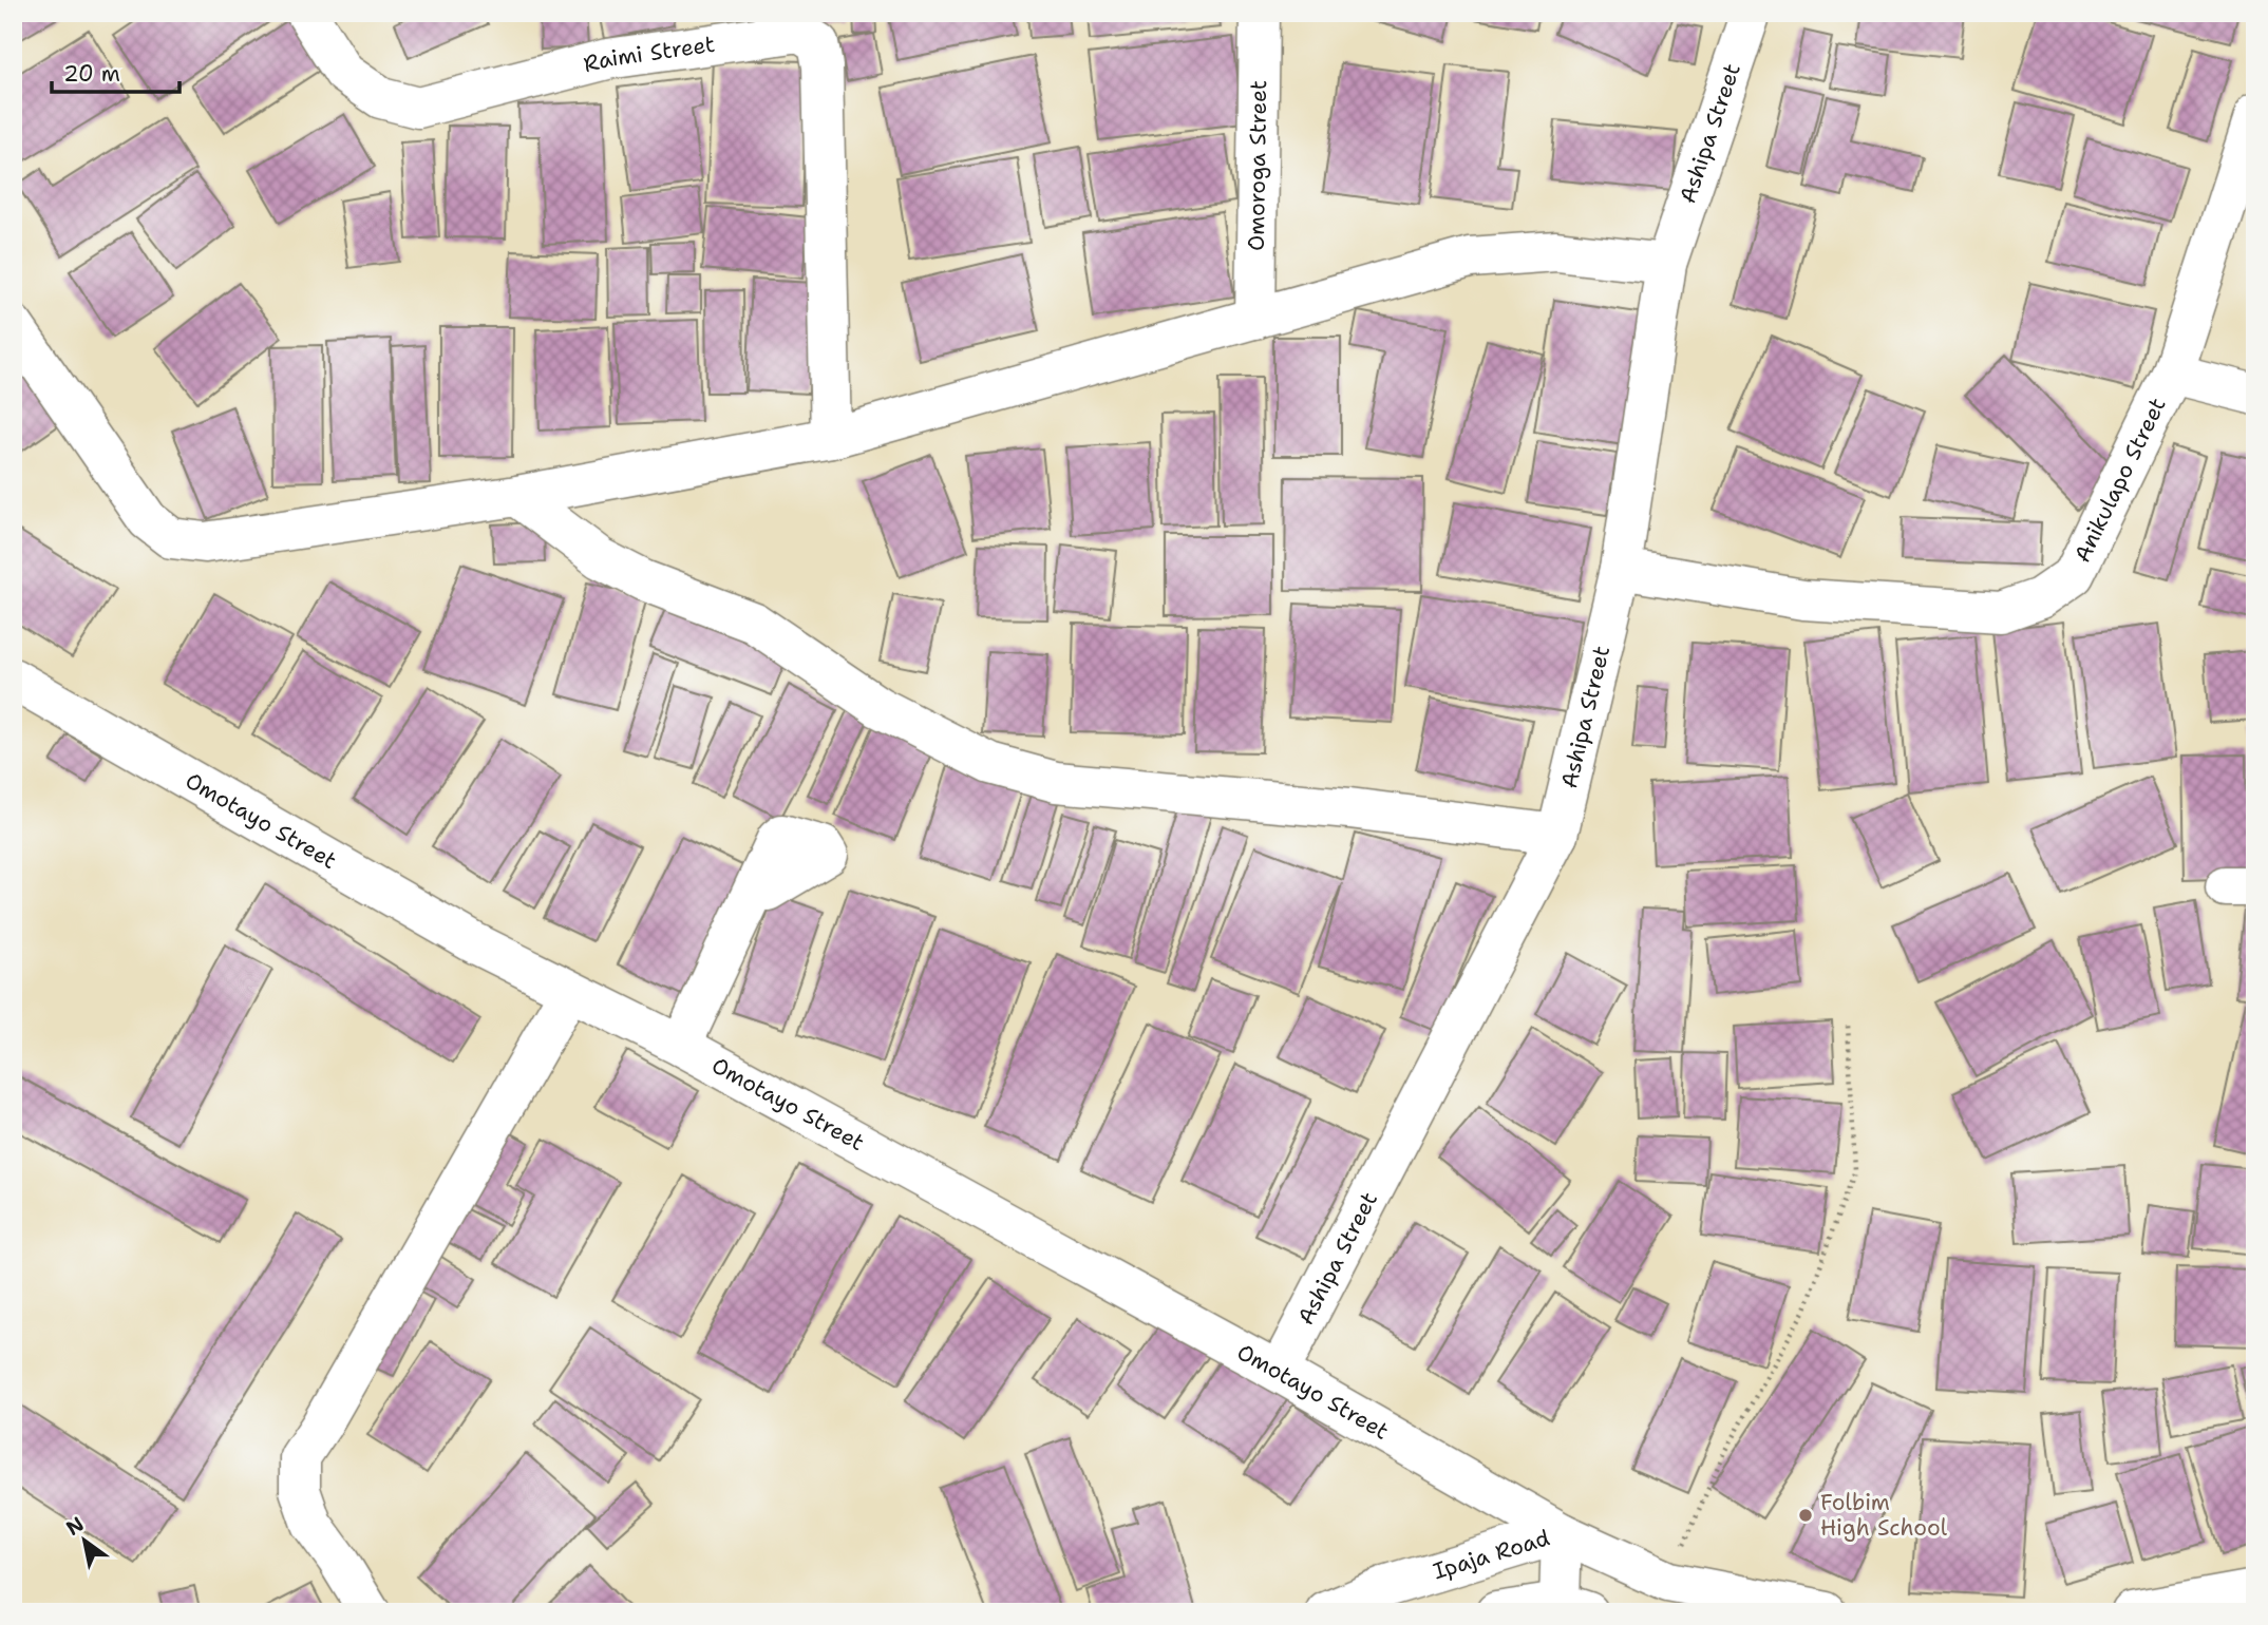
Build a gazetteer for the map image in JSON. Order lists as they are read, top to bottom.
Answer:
{
  "streets": {
    "street": [
      "Raimi Street",
      "Ashipa Street",
      "Omoroga Street",
      "Anikulapo Street",
      "Omotayo Street",
      "Ipaja Road"
    ]
  },
  "crossings": [
    ["Ashipa Street", "Anikulapo Street"],
    ["Ashipa Street", "Omotayo Street"],
    ["Omotayo Street", "Ipaja Road"]
  ],
  "places": ["Folbim High School"],
  "scale_bar": "20 m",
  "north": "top left"
}
